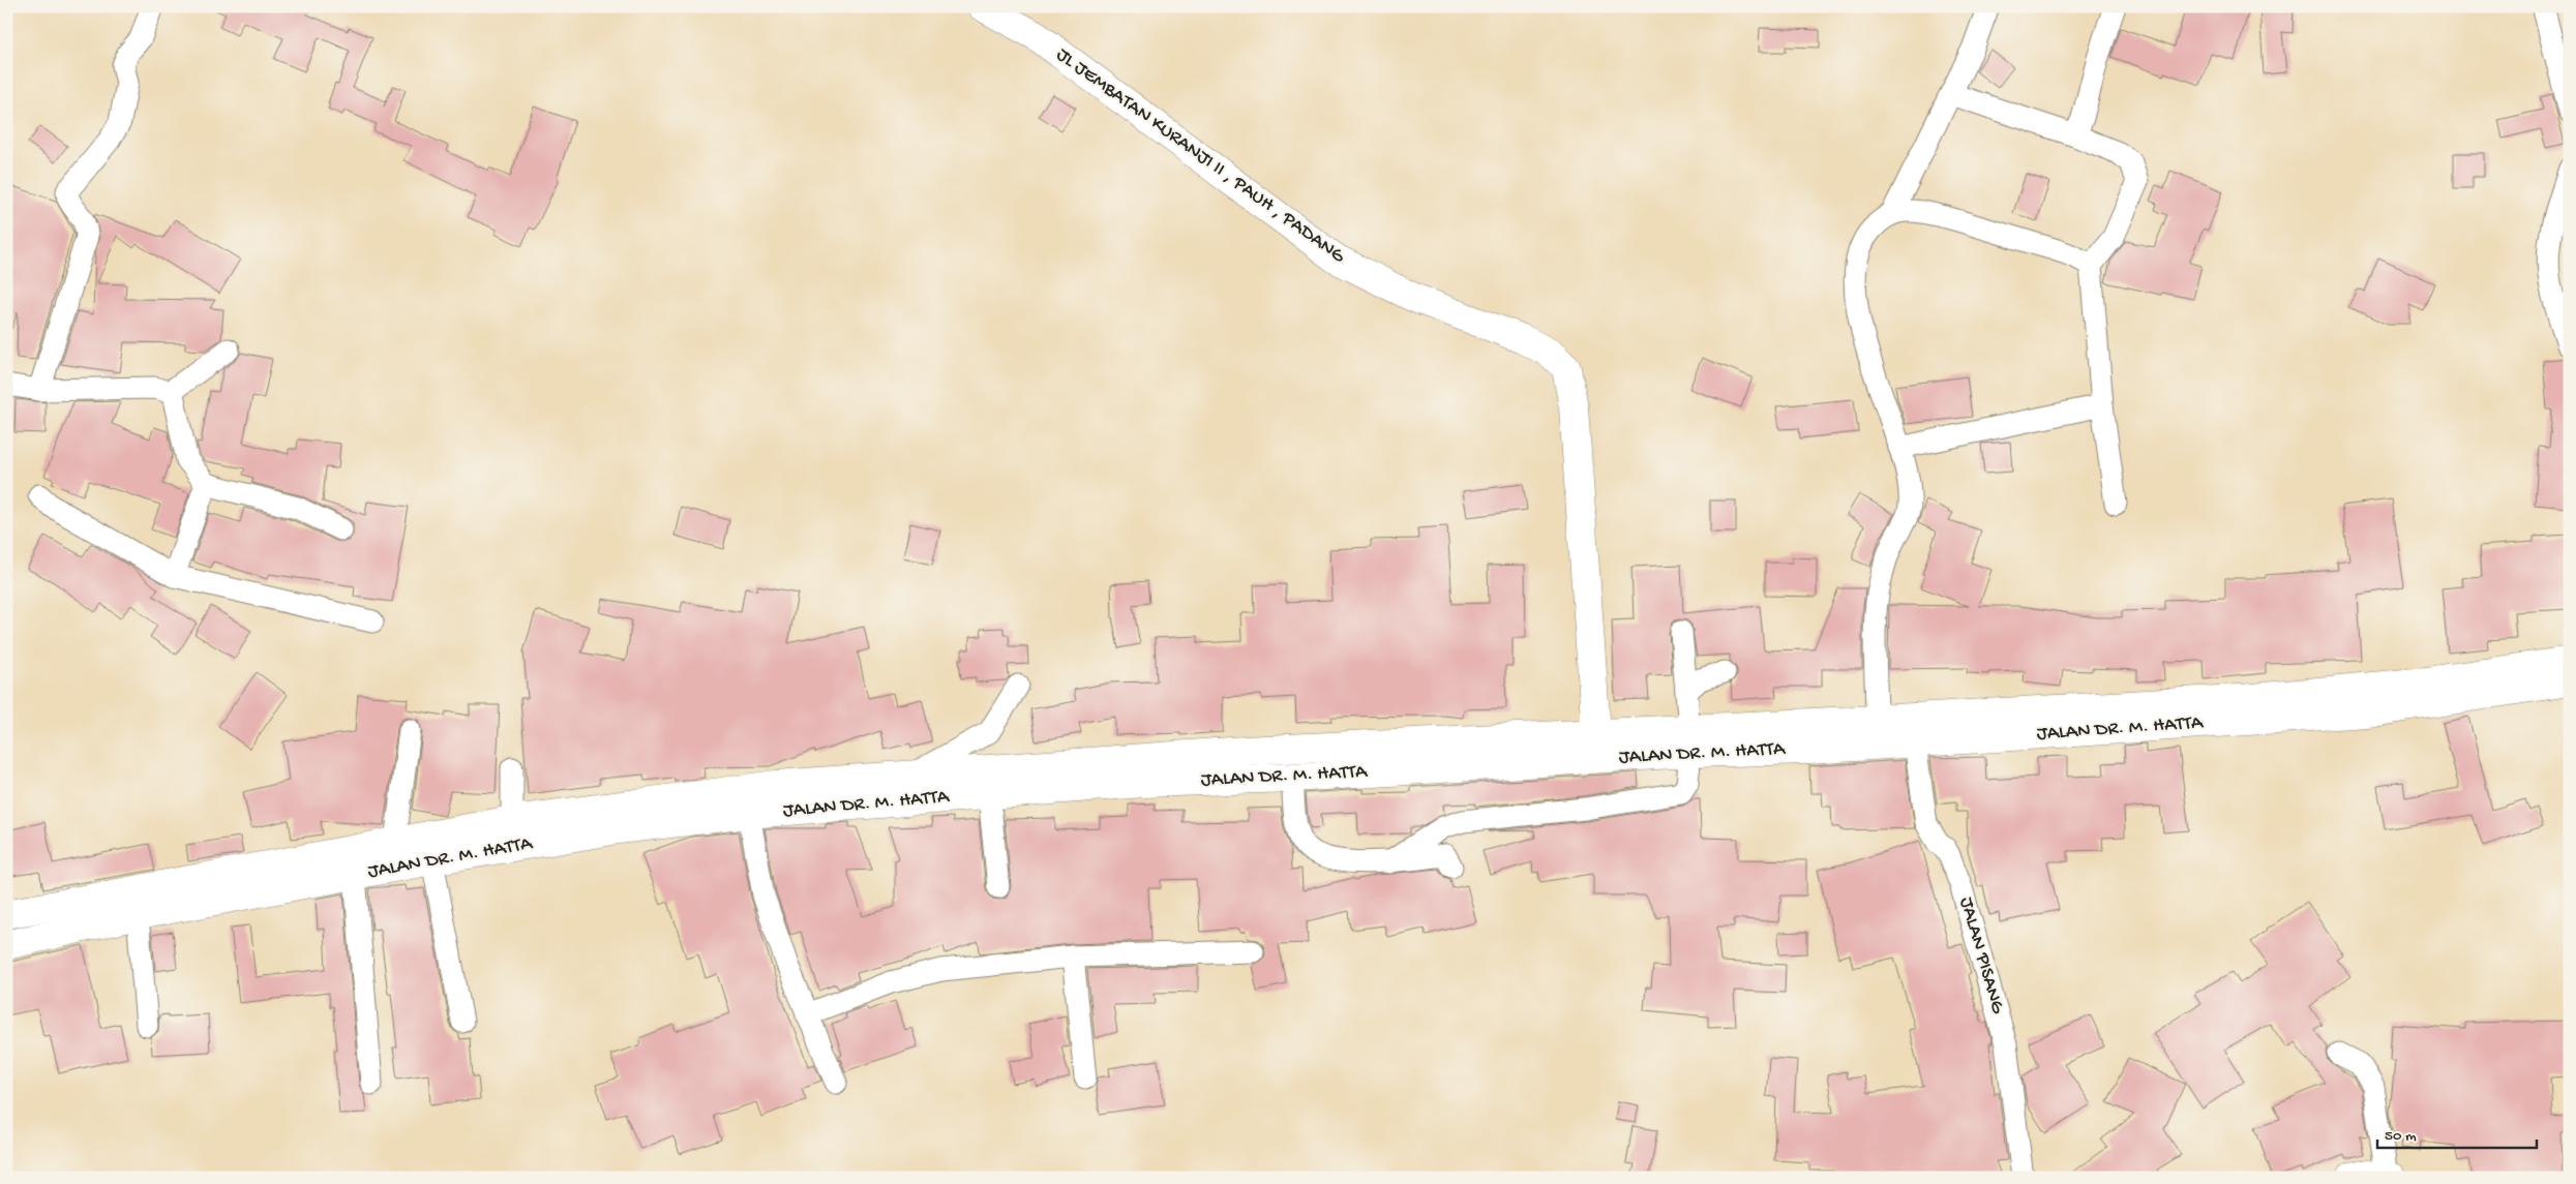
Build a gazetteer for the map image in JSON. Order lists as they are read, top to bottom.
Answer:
{
  "streets": {
    "main road": ["JL JEMBATAN KURANJI II , PAUH , PADANG", "JALAN DR. M. HATTA"],
    "street": ["JALAN PISANG"]
  },
  "crossings": [
    ["JL JEMBATAN KURANJI II , PAUH , PADANG", "JALAN DR. M. HATTA"],
    ["JALAN DR. M. HATTA", "JALAN PISANG"]
  ],
  "scale_bar": "50 m"
}
